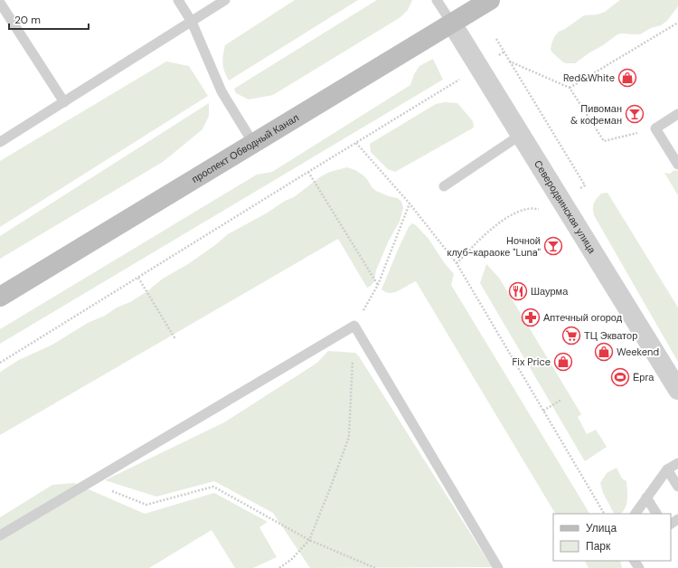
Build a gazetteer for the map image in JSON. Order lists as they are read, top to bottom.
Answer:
{
  "streets": {
    "main road": ["проспект Обводный Канал"],
    "street": ["Северодвинская улица"]
  },
  "crossings": [
    ["проспект Обводный Канал", "Северодвинская улица"]
  ],
  "places": {
    "shop": ["Red&White", "Weekend", "Fix Price"],
    "bar": ["Пивоман & кофеман", "Ночной клуб-караоке \"Luna\""],
    "restaurant": ["Шаурма"],
    "pharmacy": ["Аптечный огород"],
    "supermarket": ["ТЦ Экватор"],
    "sports": ["Ёрга"]
  },
  "legend": ["Улица", "Парк"],
  "scale_bar": "20 m"
}
